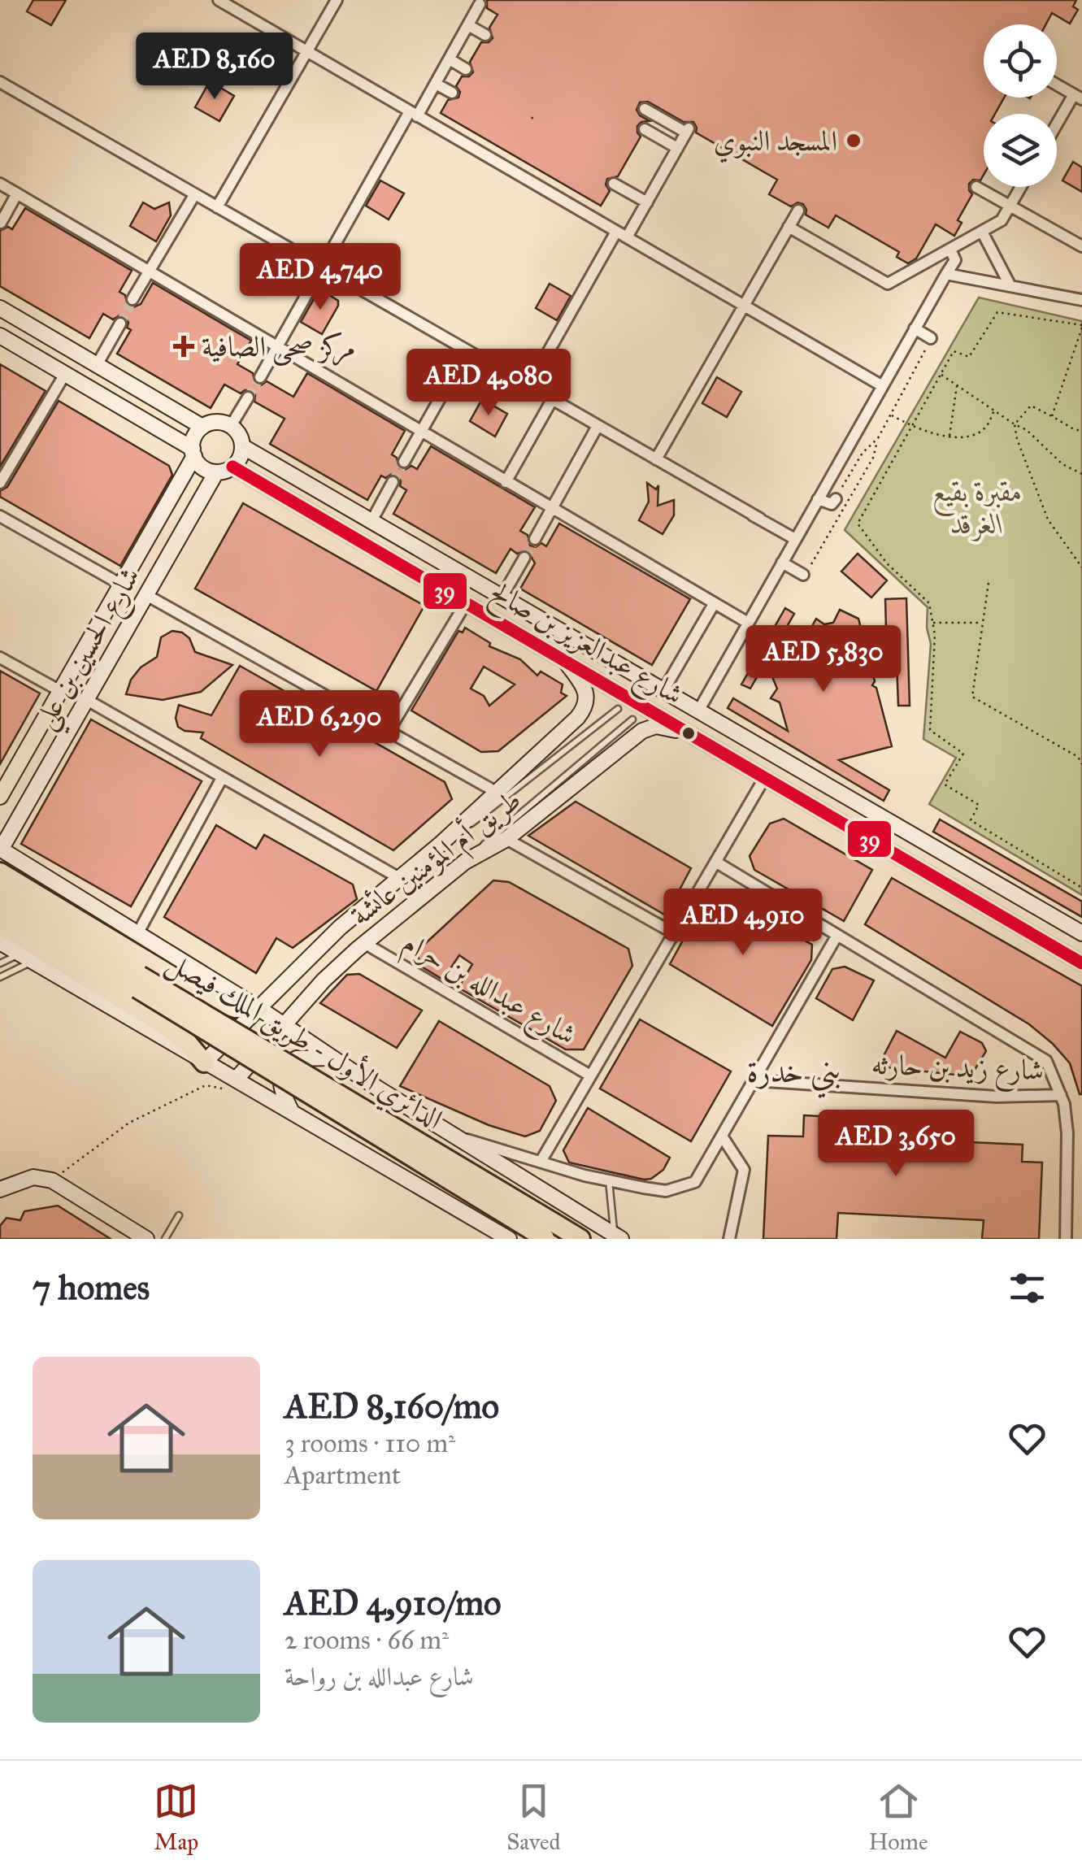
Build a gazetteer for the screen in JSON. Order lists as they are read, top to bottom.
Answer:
{
  "streets": {
    "highway": ["الدائري الأول - طريق الملك فيصل"],
    "main road": ["شارع عبدالعزيز بن صالح", "شارع الحسين بن علي", "طريق أم المؤمنين عائشة"],
    "street": ["شارع عبدالله بن حرام", "شارع زيد بن حارثه"]
  },
  "crossings": [
    ["شارع عبدالعزيز بن صالح", "شارع الحسين بن علي"],
    ["شارع عبدالعزيز بن صالح", "طريق أم المؤمنين عائشة"],
    ["طريق أم المؤمنين عائشة", "شارع عبدالله بن حرام"]
  ],
  "districts": ["بني خدرة"],
  "parks": ["مقبرة بقيع الغرقد"],
  "places": {
    "other": ["المسجد النبوي"],
    "health": ["مركز صحى الصافية"]
  },
  "lines": ["transit line 39"],
  "page": {
    "price": [
      "AED 8,160",
      "AED 4,740",
      "AED 4,080",
      "AED 5,830",
      "AED 6,290",
      "AED 4,910",
      "AED 3,650"
    ],
    "heading": "7 homes",
    "list": [
      {
        "name": "AED 8,160/mo",
        "note": "3 rooms · 110 m² · Apartment"
      },
      {
        "name": "AED 4,910/mo",
        "note": "2 rooms · 66 m² · شارع عبدالله بن رواحة"
      }
    ],
    "tabs": ["Map", "Saved", "Home"]
  }
}
